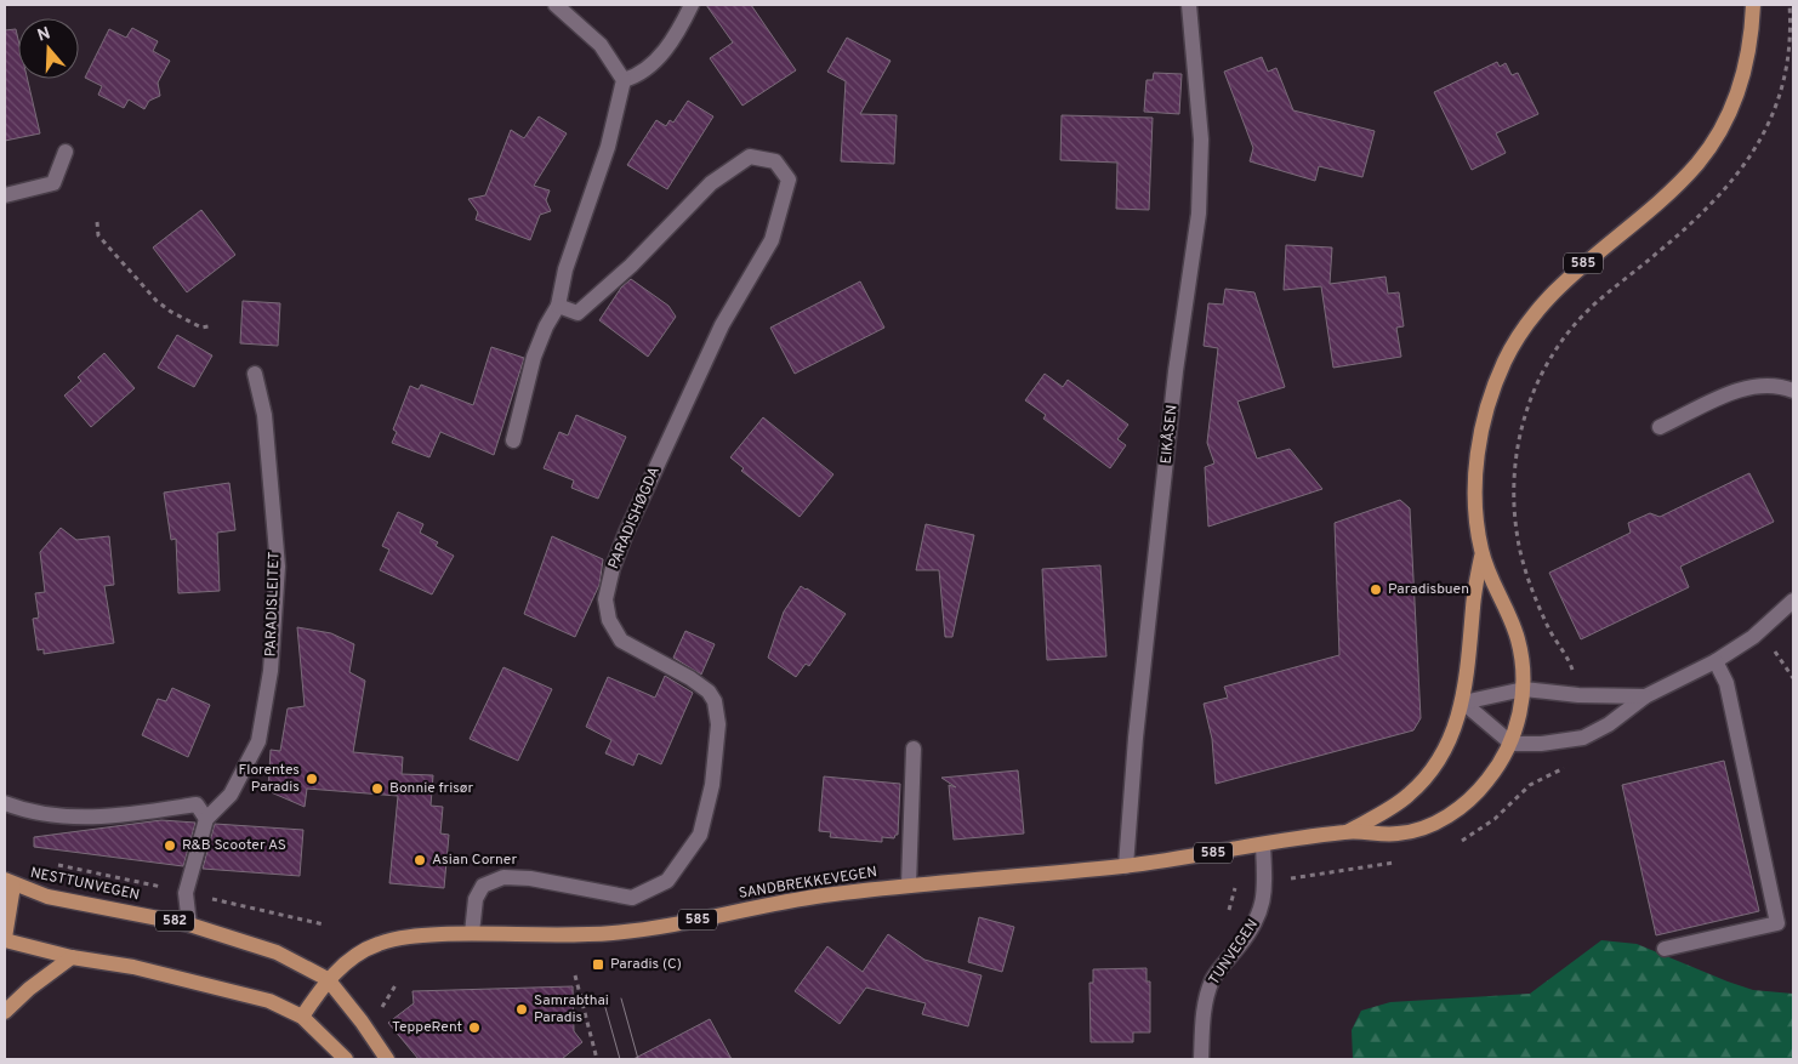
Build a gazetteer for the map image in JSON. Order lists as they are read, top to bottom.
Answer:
{
  "streets": {
    "main road": [
      "585",
      "SANDBREKKEVEGEN",
      "NESTTUNVEGEN",
      "582"
    ],
    "street": [
      "EIKÅSEN",
      "PARADISHØGDA",
      "PARADISLEITET",
      "TUNVEGEN"
    ]
  },
  "crossings": [
    ["EIKÅSEN", "SANDBREKKEVEGEN"],
    ["PARADISHØGDA", "SANDBREKKEVEGEN"],
    ["PARADISLEITET", "NESTTUNVEGEN"],
    ["SANDBREKKEVEGEN", "NESTTUNVEGEN"],
    ["SANDBREKKEVEGEN", "TUNVEGEN"]
  ],
  "places": {
    "other": [
      "Paradisbuen",
      "Florentes Paradis",
      "Bonnie frisør",
      "R&B Scooter AS",
      "Asian Corner",
      "Samrabthai Paradis",
      "TeppeRent"
    ],
    "transit": ["Paradis (C)"]
  },
  "north": "top"
}
